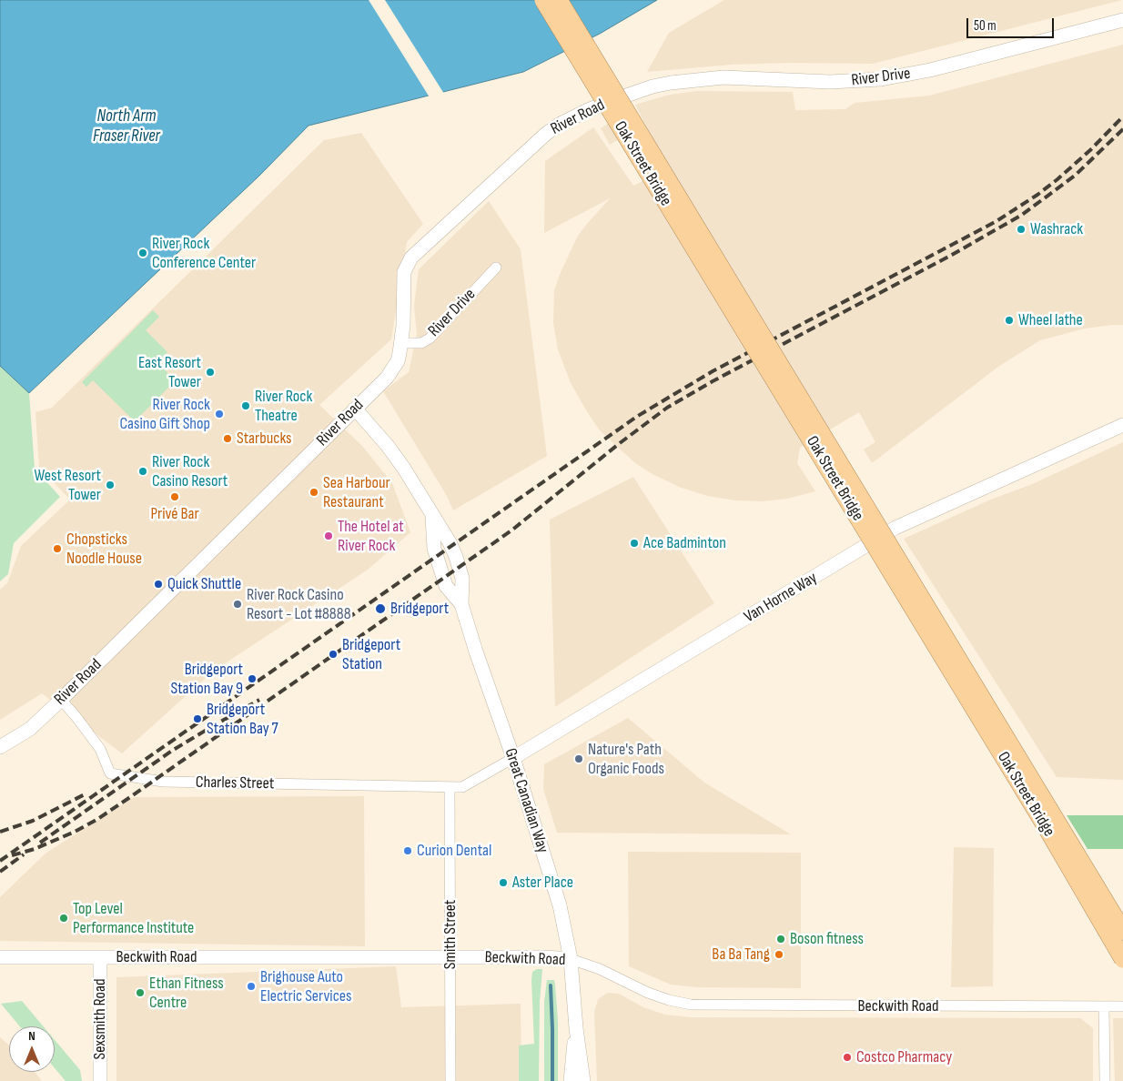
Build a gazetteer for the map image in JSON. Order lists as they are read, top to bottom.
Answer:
{
  "streets": {
    "highway": ["Oak Street Bridge"],
    "street": [
      "River Drive",
      "River Road",
      "Van Horne Way",
      "Charles Street",
      "Great Canadian Way",
      "Smith Street",
      "Beckwith Road",
      "Sexsmith Road"
    ]
  },
  "crossings": [
    ["River Drive", "River Road"],
    ["River Road", "Charles Street"],
    ["River Road", "Great Canadian Way"],
    ["Van Horne Way", "Charles Street"],
    ["Van Horne Way", "Great Canadian Way"],
    ["Van Horne Way", "Smith Street"],
    ["Charles Street", "Smith Street"],
    ["Great Canadian Way", "Beckwith Road"],
    ["Smith Street", "Beckwith Road"],
    ["Beckwith Road", "Sexsmith Road"]
  ],
  "water": ["North Arm Fraser River"],
  "places": [
    "Washrack",
    "River Rock Conference Center",
    "Wheel lathe",
    "East Resort Tower",
    "River Rock Theatre",
    "River Rock Casino Gift Shop",
    "Starbucks",
    "River Rock Casino Resort",
    "West Resort Tower",
    "Sea Harbour Restaurant",
    "Privé Bar",
    "The Hotel at River Rock",
    "Ace Badminton",
    "Chopsticks Noodle House",
    "Quick Shuttle",
    "River Rock Casino Resort - Lot #8888",
    "Bridgeport",
    "Bridgeport Station",
    "Bridgeport Station Bay 9",
    "Bridgeport Station Bay 7",
    "Nature's Path Organic Foods",
    "Curion Dental",
    "Aster Place",
    "Top Level Performance Institute",
    "Boson fitness",
    "Ba Ba Tang",
    "Brighouse Auto Electric Services",
    "Ethan Fitness Centre",
    "Costco Pharmacy"
  ],
  "scale_bar": "50 m",
  "north": "top"
}
